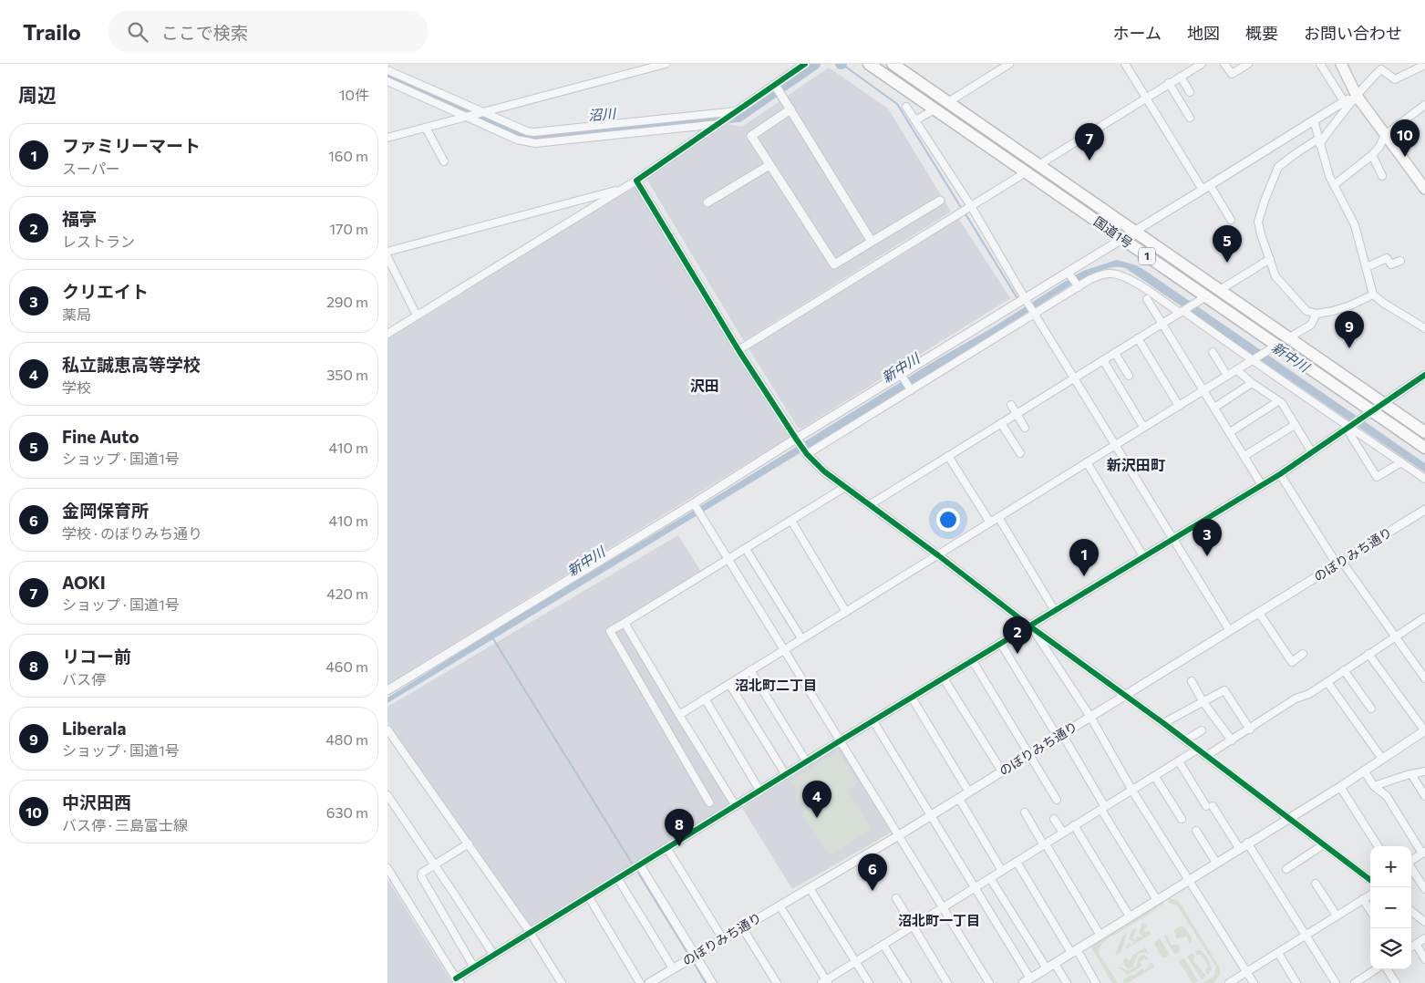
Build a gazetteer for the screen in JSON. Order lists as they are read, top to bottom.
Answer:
{
  "streets": {
    "highway": ["国道1号", "1"],
    "street": ["のぼりみち通り"]
  },
  "districts": [
    "沢田",
    "新沢田町",
    "沼北町二丁目",
    "沼北町一丁目"
  ],
  "water": ["沼川", "新中川"],
  "page": {
    "header": "Trailo",
    "search": "ここで検索",
    "nav": [
      "ホーム",
      "地図",
      "概要",
      "お問い合わせ"
    ],
    "heading": ["周辺", "10件"],
    "pins": [
      "10",
      "7",
      "5",
      "9",
      "3",
      "1",
      "2",
      "4",
      "8",
      "6"
    ],
    "list": [
      {
        "mark": "1",
        "name": "ファミリーマート",
        "note": "スーパー",
        "value": "160 m"
      },
      {
        "mark": "2",
        "name": "福亭",
        "note": "レストラン",
        "value": "170 m"
      },
      {
        "mark": "3",
        "name": "クリエイト",
        "note": "薬局",
        "value": "290 m"
      },
      {
        "mark": "4",
        "name": "私立誠恵高等学校",
        "note": "学校",
        "value": "350 m"
      },
      {
        "mark": "5",
        "name": "Fine Auto",
        "note": "ショップ · 国道1号",
        "value": "410 m"
      },
      {
        "mark": "6",
        "name": "金岡保育所",
        "note": "学校 · のぼりみち通り",
        "value": "410 m"
      },
      {
        "mark": "7",
        "name": "AOKI",
        "note": "ショップ · 国道1号",
        "value": "420 m"
      },
      {
        "mark": "8",
        "name": "リコー前",
        "note": "バス停",
        "value": "460 m"
      },
      {
        "mark": "9",
        "name": "Liberala",
        "note": "ショップ · 国道1号",
        "value": "480 m"
      },
      {
        "mark": "10",
        "name": "中沢田西",
        "note": "バス停 · 三島富士線",
        "value": "630 m"
      }
    ],
    "map_buttons": ["+", "−"]
  }
}
